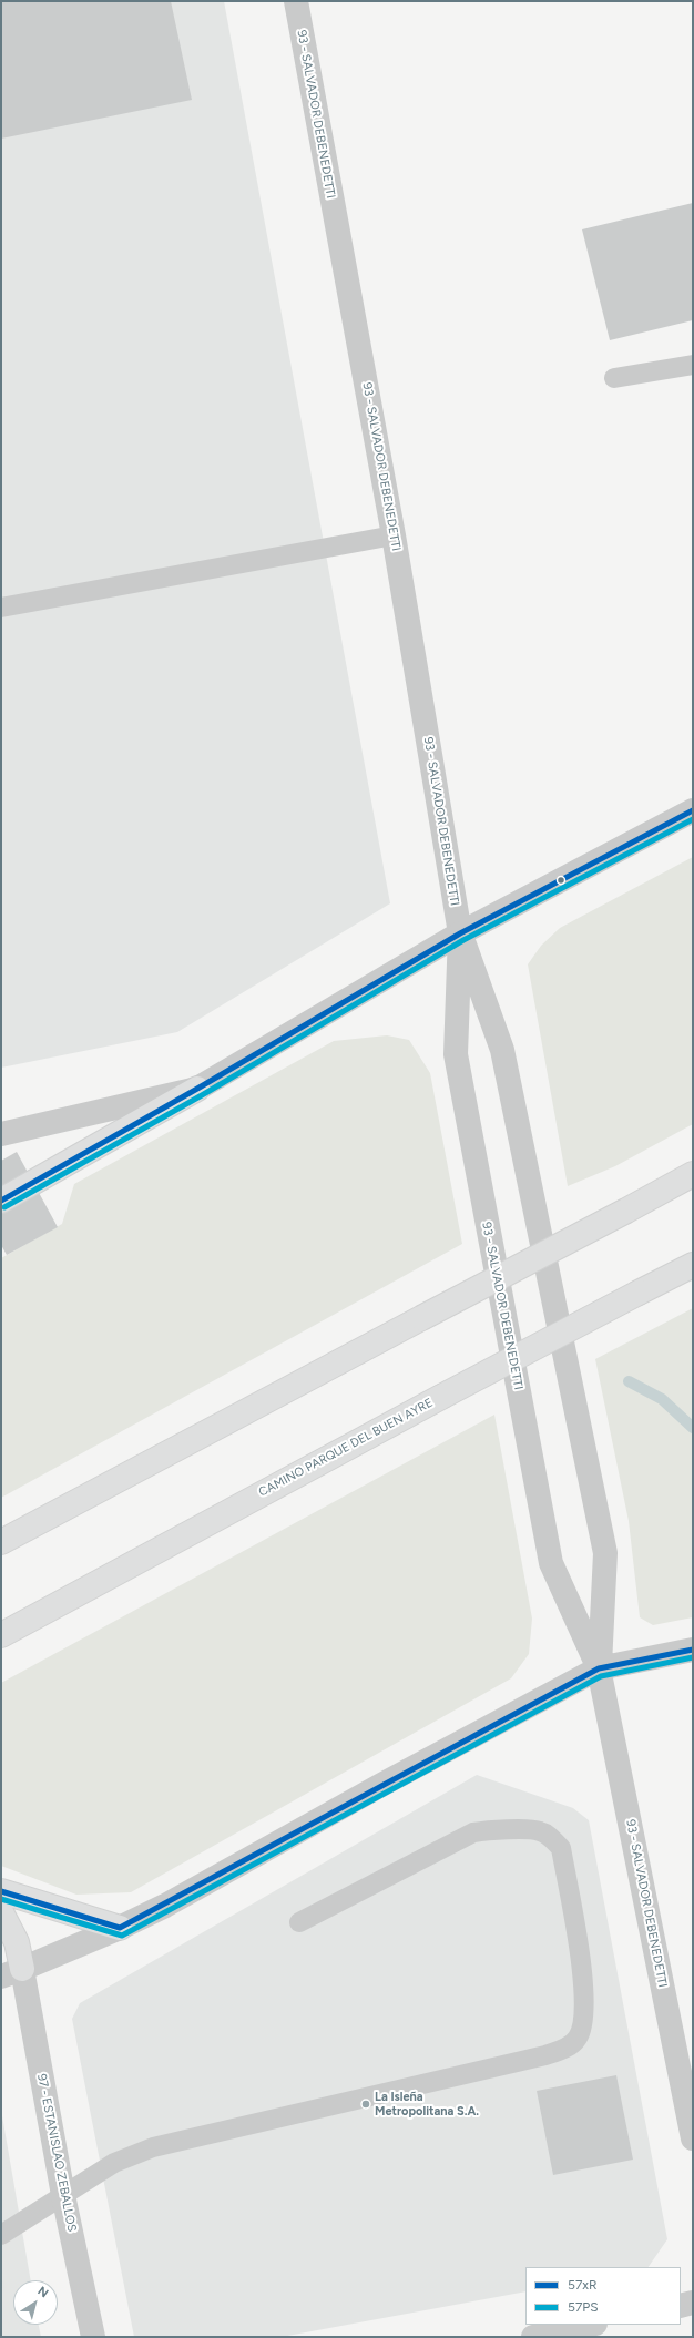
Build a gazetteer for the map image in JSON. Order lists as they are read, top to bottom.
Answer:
{
  "streets": {
    "highway": ["CAMINO PARQUE DEL BUEN AYRE"],
    "street": ["93 - SALVADOR DEBENEDETTI", "97 - ESTANISLAO ZEBALLOS"]
  },
  "places": ["La Isleña Metropolitana S.A."],
  "lines": ["transit line 57xR", "transit line 57PS"],
  "legend": ["57xR", "57PS"],
  "north": "top right"
}
